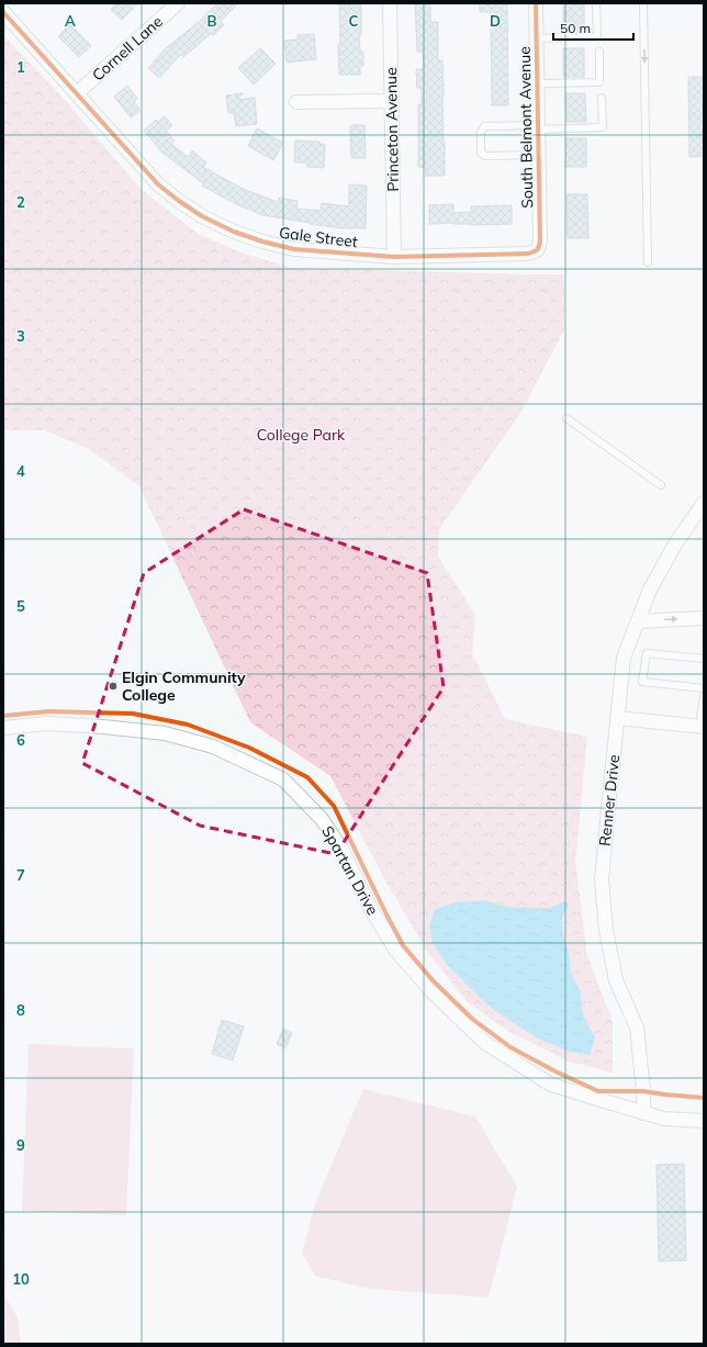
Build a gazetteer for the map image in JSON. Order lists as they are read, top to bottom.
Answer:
{
  "streets": {
    "street": [
      "Cornell Lane",
      "South Belmont Avenue",
      "Princeton Avenue",
      "Gale Street",
      "Renner Drive",
      "Spartan Drive"
    ]
  },
  "crossings": [
    ["Cornell Lane", "Gale Street"],
    ["South Belmont Avenue", "Gale Street"],
    ["Princeton Avenue", "Gale Street"],
    ["Renner Drive", "Spartan Drive"]
  ],
  "parks": ["College Park"],
  "places": ["Elgin Community College"],
  "scale_bar": "50 m",
  "grid": {
    "columns": [
      "A",
      "B",
      "C",
      "D"
    ],
    "rows": [
      "1",
      "2",
      "3",
      "4",
      "5",
      "6",
      "7",
      "8",
      "9",
      "10"
    ]
  }
}
